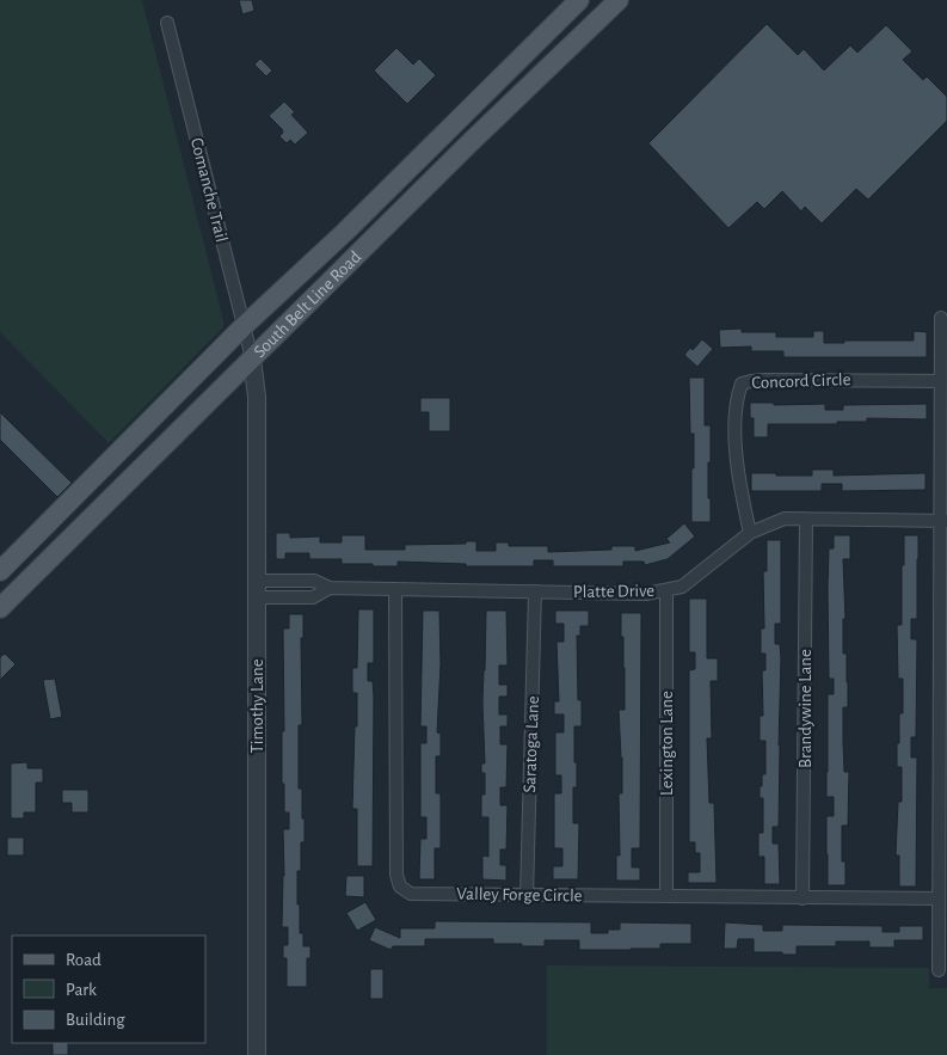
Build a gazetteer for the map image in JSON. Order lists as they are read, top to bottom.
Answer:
{
  "streets": {
    "main road": ["South Belt Line Road"],
    "street": [
      "Comanche Trail",
      "Concord Circle",
      "Platte Drive",
      "Timothy Lane",
      "Brandywine Lane",
      "Lexington Lane",
      "Saratoga Lane",
      "Valley Forge Circle"
    ]
  },
  "crossings": [
    ["Comanche Trail", "South Belt Line Road"],
    ["Comanche Trail", "Timothy Lane"],
    ["South Belt Line Road", "Timothy Lane"],
    ["Concord Circle", "Platte Drive"],
    ["Platte Drive", "Timothy Lane"],
    ["Platte Drive", "Brandywine Lane"],
    ["Platte Drive", "Lexington Lane"],
    ["Platte Drive", "Saratoga Lane"],
    ["Platte Drive", "Valley Forge Circle"],
    ["Brandywine Lane", "Valley Forge Circle"],
    ["Lexington Lane", "Valley Forge Circle"],
    ["Saratoga Lane", "Valley Forge Circle"]
  ],
  "legend": ["Road", "Park", "Building"]
}
